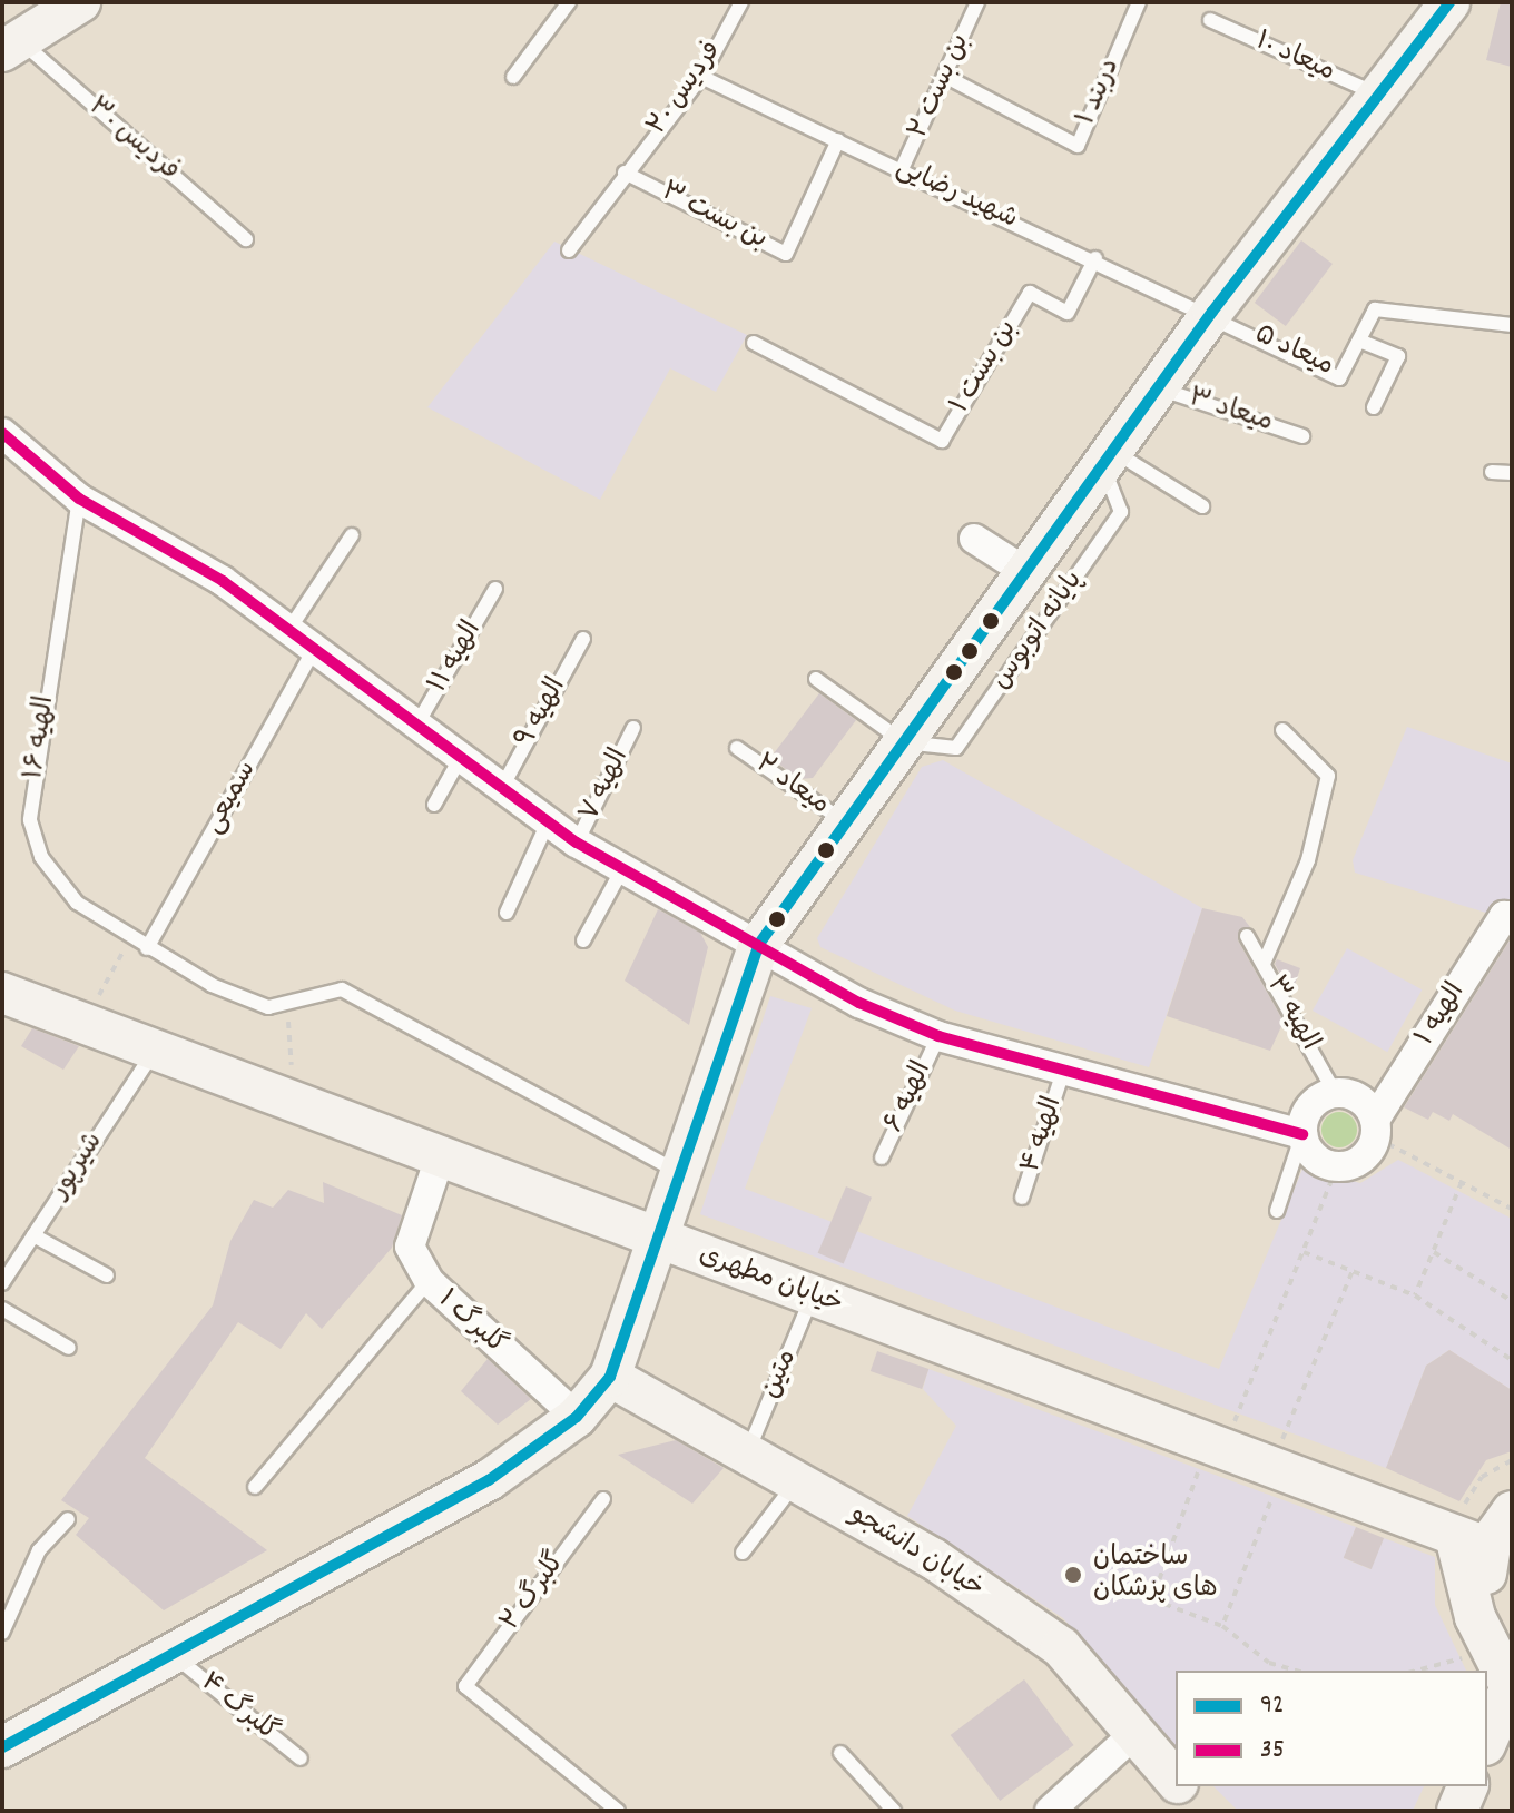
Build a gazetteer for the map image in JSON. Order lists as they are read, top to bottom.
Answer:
{
  "streets": {
    "main road": ["خیابان مطهری", "خیابان دانشجو"],
    "street": ["الهیه ۱", "گلبرگ ۱"],
    "lane": [
      "میعاد ۱۰",
      "بن بست ۲",
      "فردیس ۲۰",
      "دربند ۱",
      "فردیس ۳۰",
      "شهید رضایی",
      "بن بست ۳",
      "میعاد ۵",
      "بن بست ۱",
      "میعاد ۳",
      "پایانه اتوبوس",
      "الهیه ۱۱",
      "الهیه ۹",
      "الهیه ۱۶",
      "الهیه ۷",
      "میعاد ۲",
      "سمیعی",
      "الهیه ۳",
      "الهیه ۶",
      "الهیه ۴",
      "شیرپور",
      "متین",
      "گلبرگ ۲",
      "گلبرگ ۴"
    ]
  },
  "crossings": [
    ["بن بست ۲", "دربند ۱"],
    ["بن بست ۲", "شهید رضایی"],
    ["فردیس ۲۰", "شهید رضایی"],
    ["فردیس ۲۰", "بن بست ۳"],
    ["شهید رضایی", "بن بست ۳"],
    ["شهید رضایی", "میعاد ۵"],
    ["شهید رضایی", "بن بست ۱"],
    ["الهیه ۱۶", "سمیعی"],
    ["الهیه ۳", "الهیه ۱"],
    ["شیرپور", "خیابان مطهری"],
    ["خیابان مطهری", "گلبرگ ۱"],
    ["خیابان مطهری", "متین"],
    ["متین", "خیابان دانشجو"]
  ],
  "places": ["ساختمان های پزشکان"],
  "lines": ["transit line 92", "transit line 35"],
  "legend": ["92", "35"]
}
